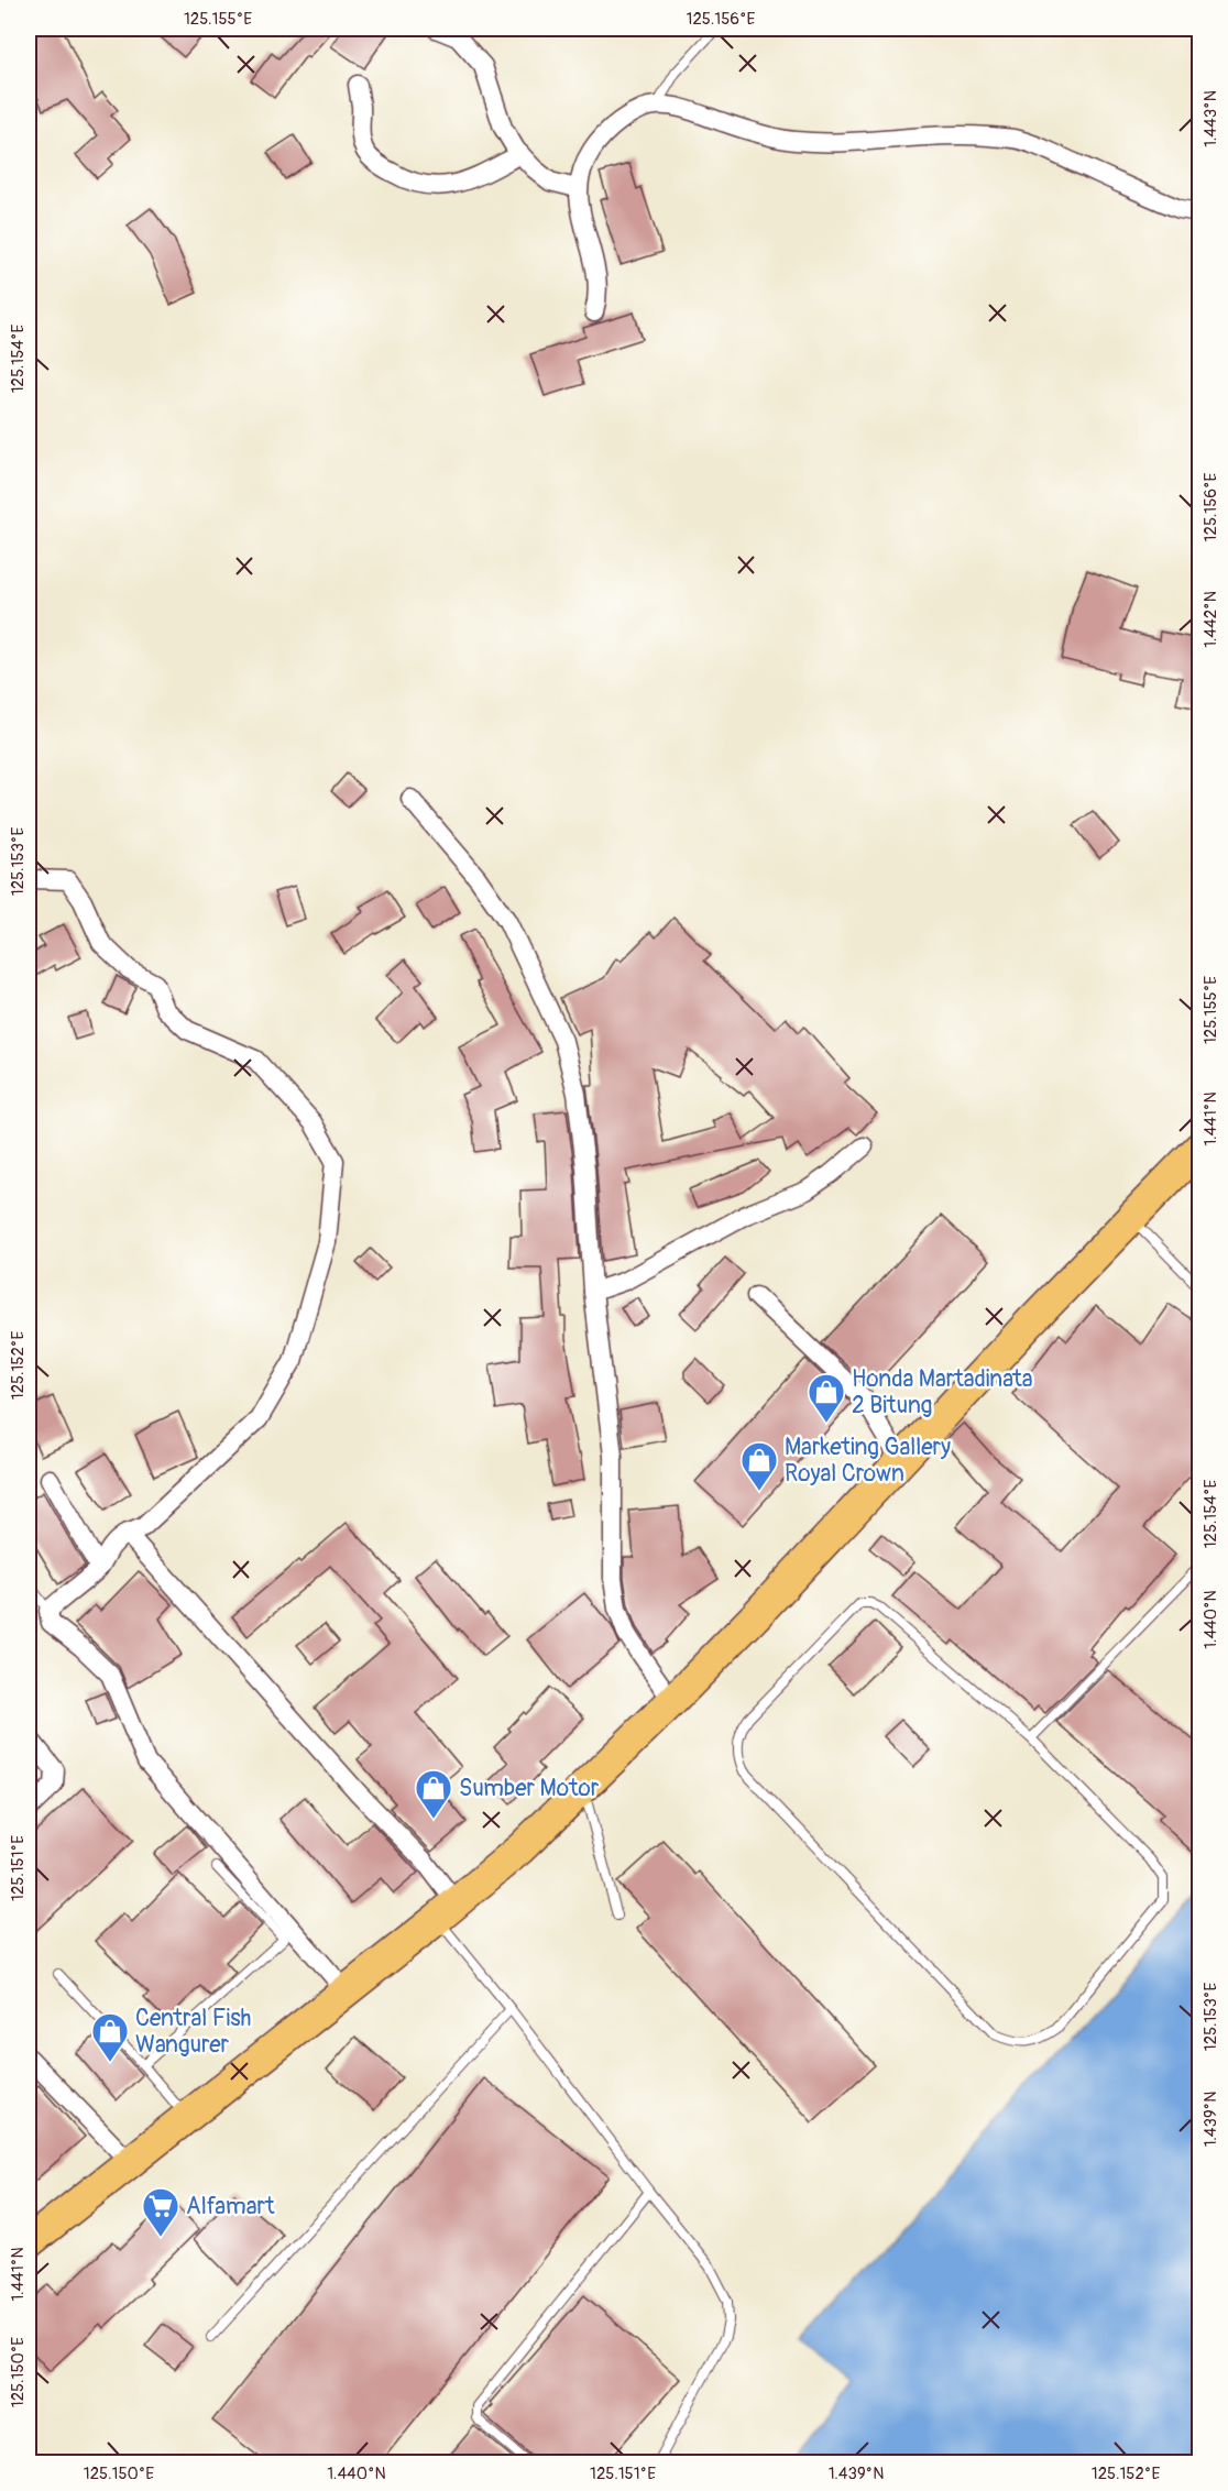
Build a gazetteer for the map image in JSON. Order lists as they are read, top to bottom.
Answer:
{
  "places": {
    "shop": [
      "Honda Martadinata 2 Bitung",
      "Marketing Gallery Royal Crown",
      "Sumber Motor",
      "Central Fish Wangurer"
    ],
    "supermarket": ["Alfamart"]
  },
  "coordinates": [
    "125.155°E",
    "125.156°E",
    "1.443°N",
    "125.154°E",
    "1.442°N",
    "125.153°E",
    "1.441°N",
    "125.152°E",
    "1.440°N",
    "125.151°E",
    "1.439°N",
    "125.150°E"
  ]
}
